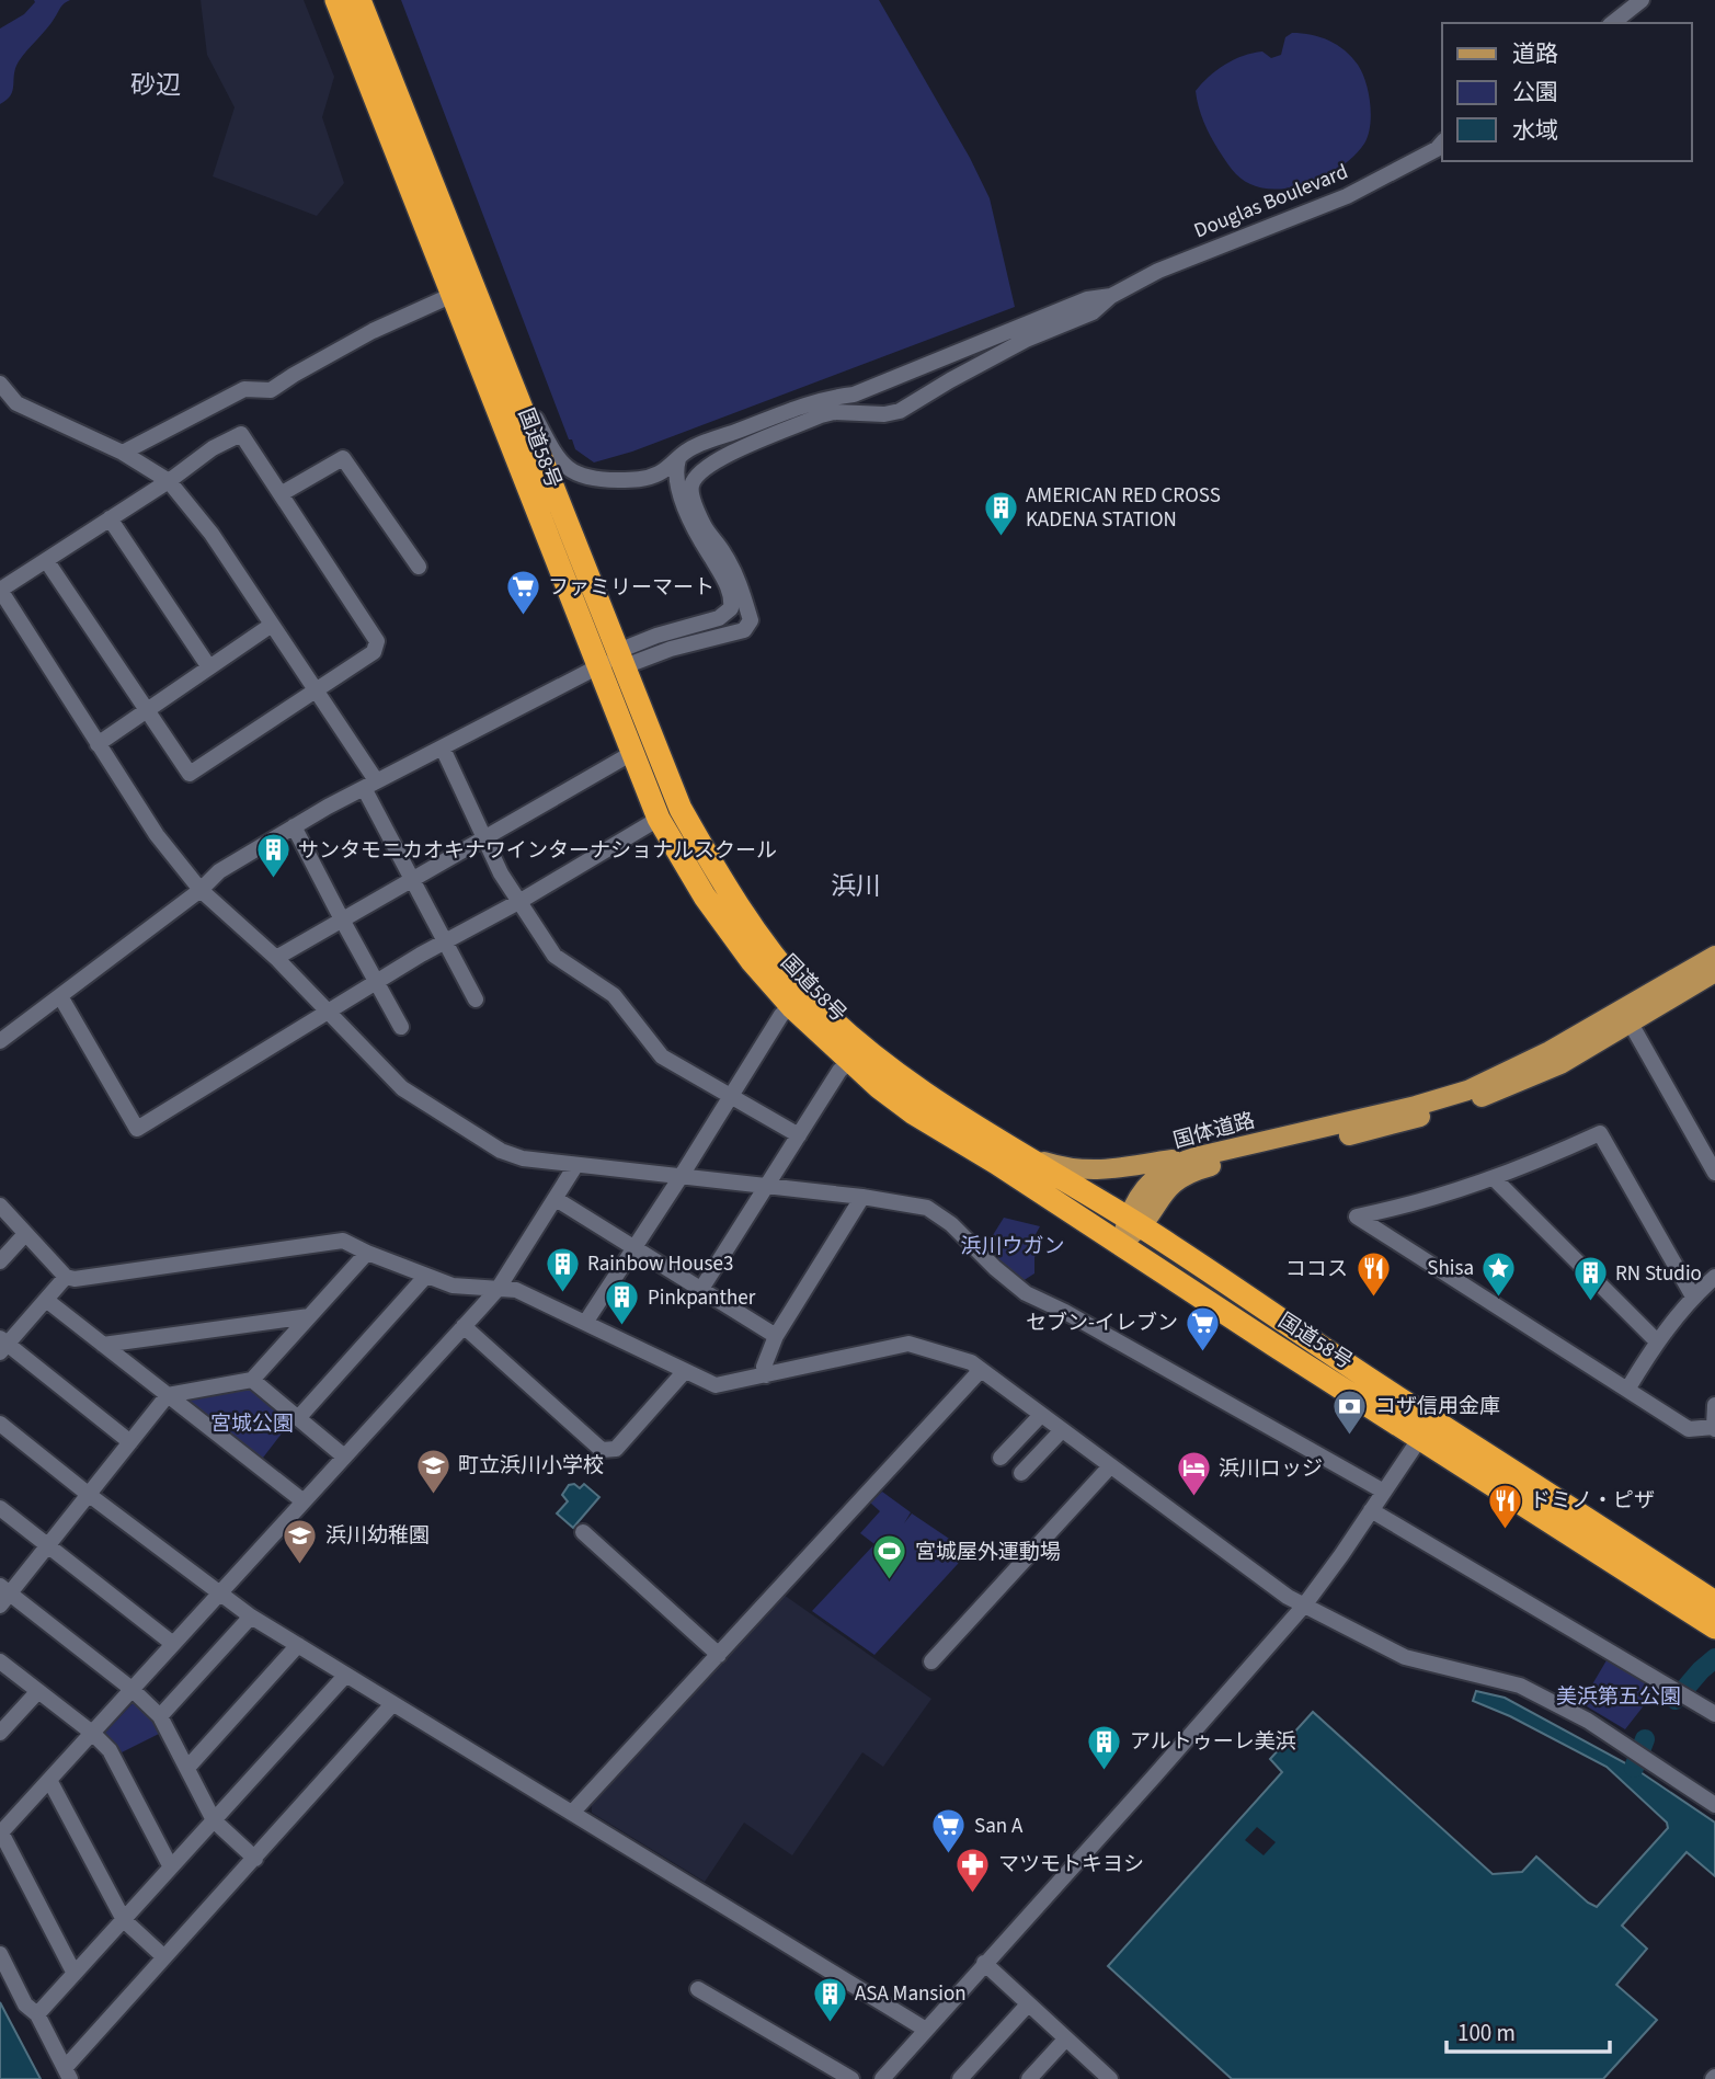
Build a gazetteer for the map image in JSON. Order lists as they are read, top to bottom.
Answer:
{
  "streets": {
    "highway": ["国道58号"],
    "main road": ["国体道路"],
    "street": ["Douglas Boulevard"]
  },
  "crossings": [
    ["国道58号", "国体道路"]
  ],
  "districts": ["砂辺", "浜川"],
  "parks": ["浜川ウガン", "宮城公園", "美浜第五公園"],
  "places": {
    "building": [
      "AMERICAN RED CROSS KADENA STATION",
      "サンタモニカオキナワインターナショナルスクール",
      "Rainbow House3",
      "RN Studio",
      "Pinkpanther",
      "アルトゥーレ美浜",
      "ASA Mansion"
    ],
    "supermarket": ["ファミリーマート", "セブン-イレブン", "San A"],
    "place": ["Shisa"],
    "restaurant": ["ココス", "ドミノ・ピザ"],
    "bank": ["コザ信用金庫"],
    "school or university": ["町立浜川小学校", "浜川幼稚園"],
    "hotel": ["浜川ロッジ"],
    "sports": ["宮城屋外運動場"],
    "pharmacy": ["マツモトキヨシ"]
  },
  "legend": ["道路", "公園", "水域"],
  "scale_bar": "100 m"
}
